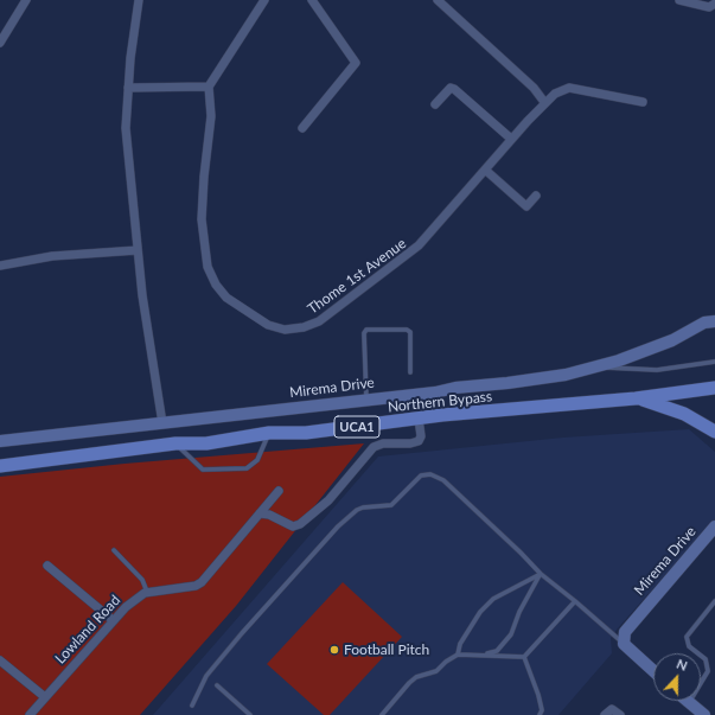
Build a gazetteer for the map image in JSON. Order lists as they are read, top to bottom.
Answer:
{
  "streets": {
    "main road": ["Northern Bypass", "UCA1"],
    "street": ["Thome 1st Avenue", "Mirema Drive", "Lowland Road"]
  },
  "places": ["Football Pitch"],
  "north": "top"
}
